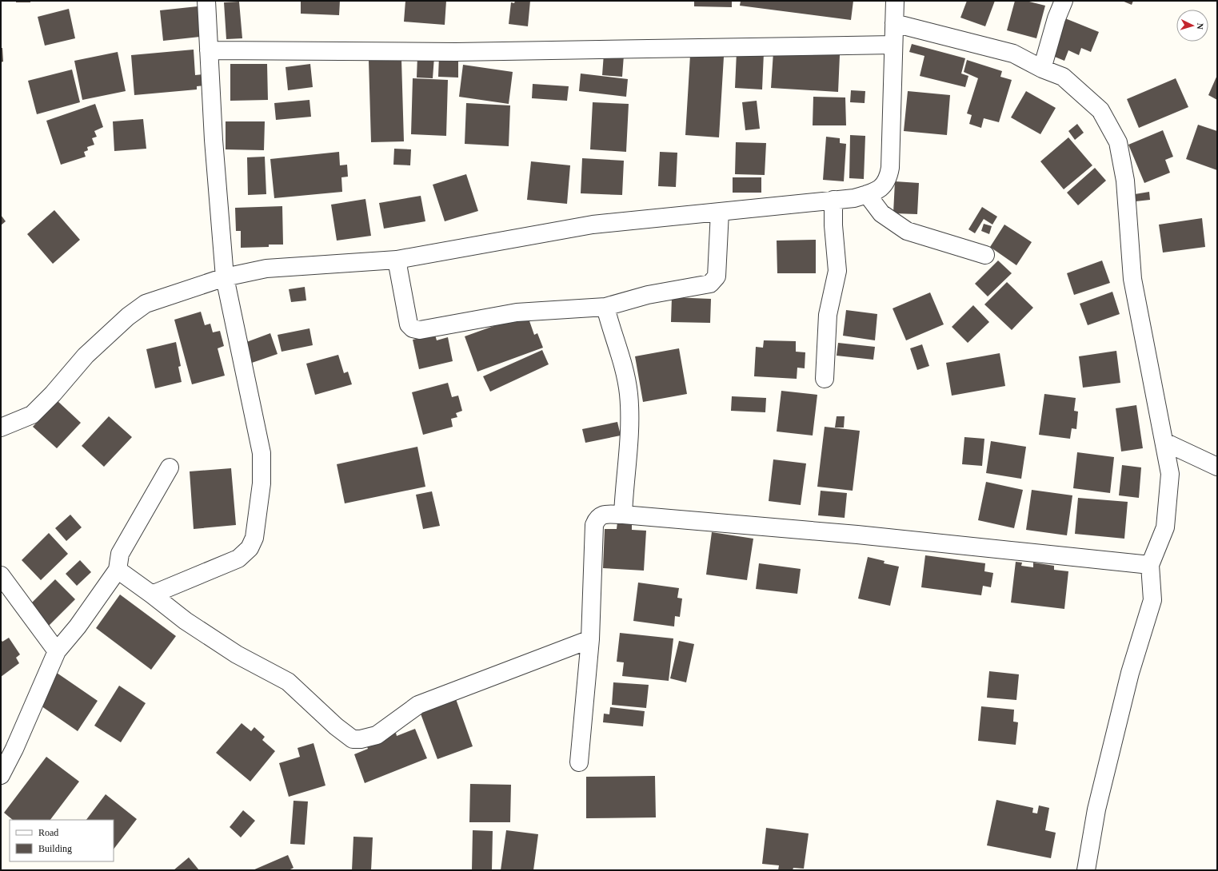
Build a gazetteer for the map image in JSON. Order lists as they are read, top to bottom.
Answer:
{
  "legend": ["Road", "Building"],
  "north": "right"
}
